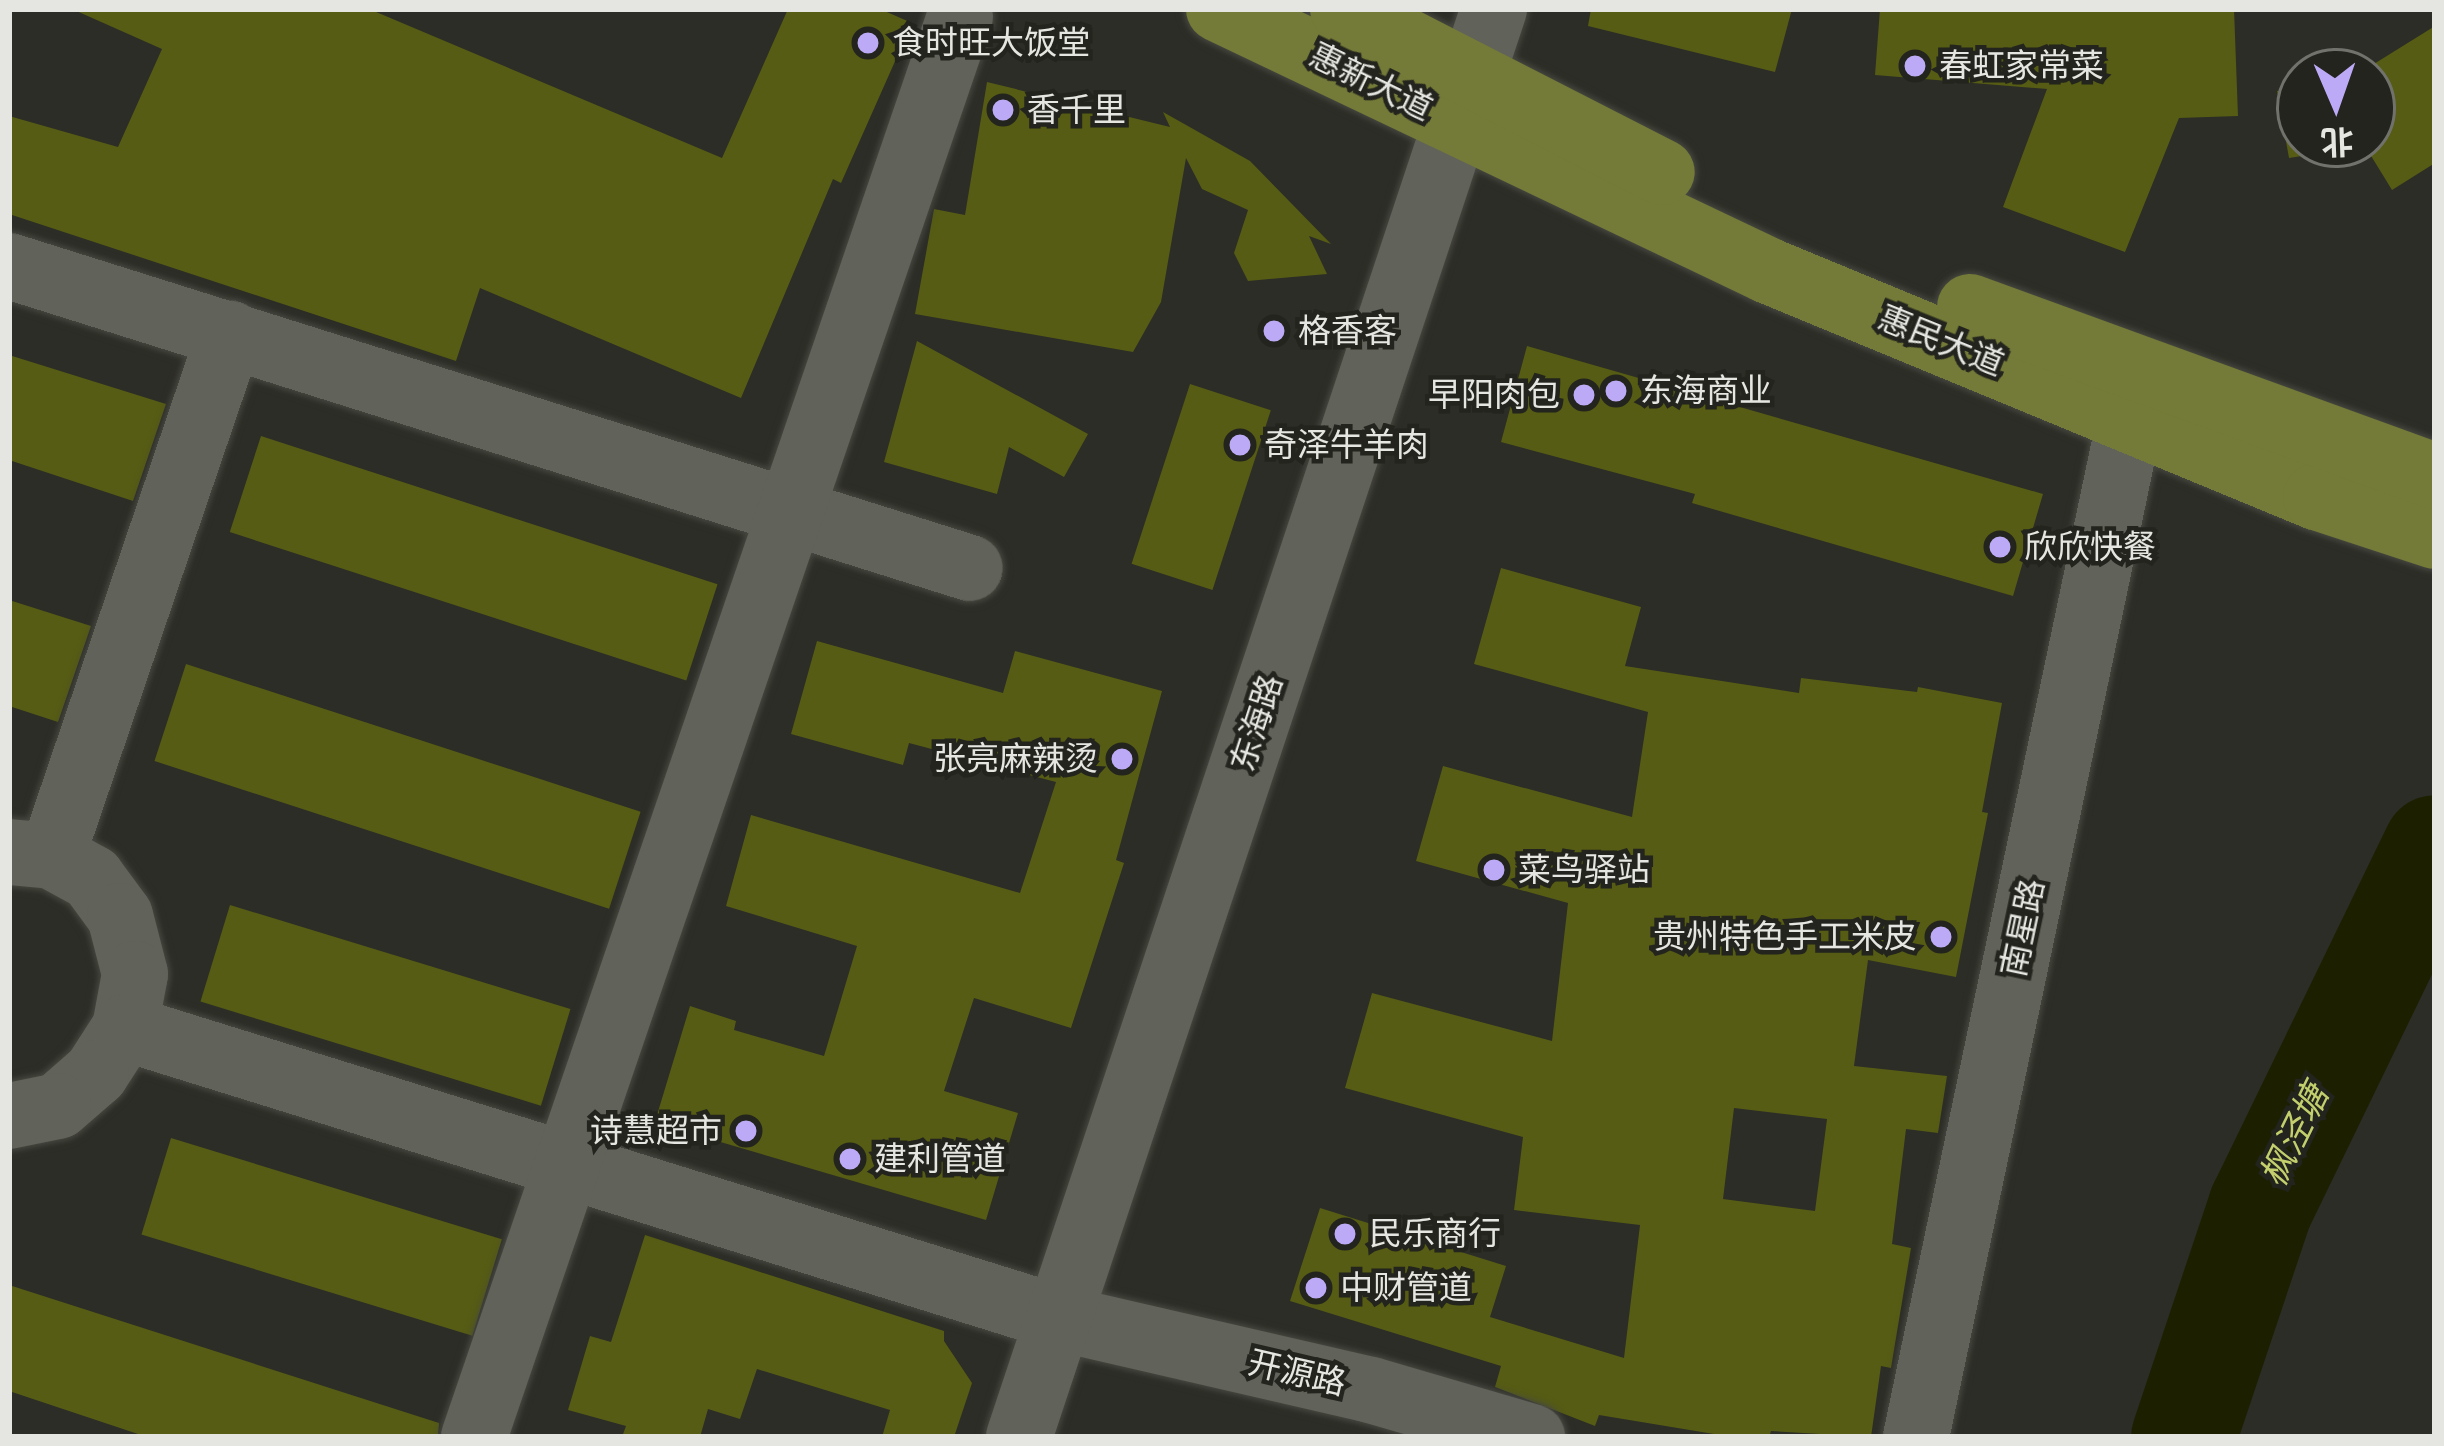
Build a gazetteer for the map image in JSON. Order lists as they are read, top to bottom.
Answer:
{
  "streets": {
    "main road": ["惠新大道", "惠民大道"],
    "street": ["东海路", "南星路", "开源路"]
  },
  "crossings": [
    ["惠新大道", "惠民大道"],
    ["惠新大道", "东海路"],
    ["惠民大道", "东海路"],
    ["惠民大道", "南星路"],
    ["东海路", "开源路"]
  ],
  "water": ["枫泾塘"],
  "places": [
    "食时旺大饭堂",
    "春虹家常菜",
    "香千里",
    "格香客",
    "东海商业",
    "早阳肉包",
    "奇泽牛羊肉",
    "欣欣快餐",
    "张亮麻辣烫",
    "菜鸟驿站",
    "贵州特色手工米皮",
    "诗慧超市",
    "建利管道",
    "民乐商行",
    "中财管道"
  ],
  "north": "bottom"
}
